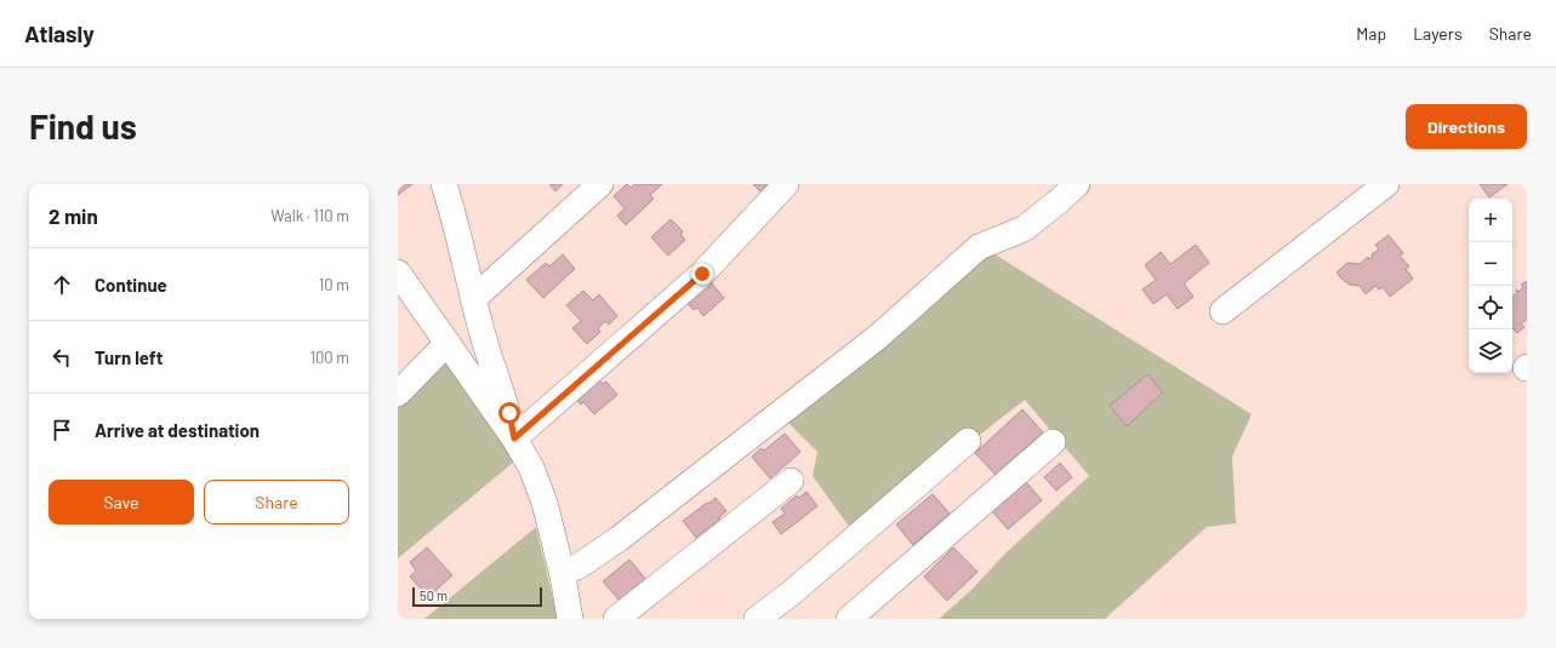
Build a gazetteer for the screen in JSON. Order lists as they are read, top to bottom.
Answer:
{
  "scale_bar": "50 m",
  "page": {
    "header": "Atlasly",
    "nav": ["Map", "Layers", "Share"],
    "buttons": [
      "Directions",
      ["Save", "Share"]
    ],
    "title": "Find us",
    "heading": ["2 min", "Walk · 110 m"],
    "map_buttons": ["+", "−"],
    "list": [
      ["Continue", "10 m"],
      ["Turn left", "100 m"],
      "Arrive at destination"
    ],
    "scale": "50 m"
  }
}
